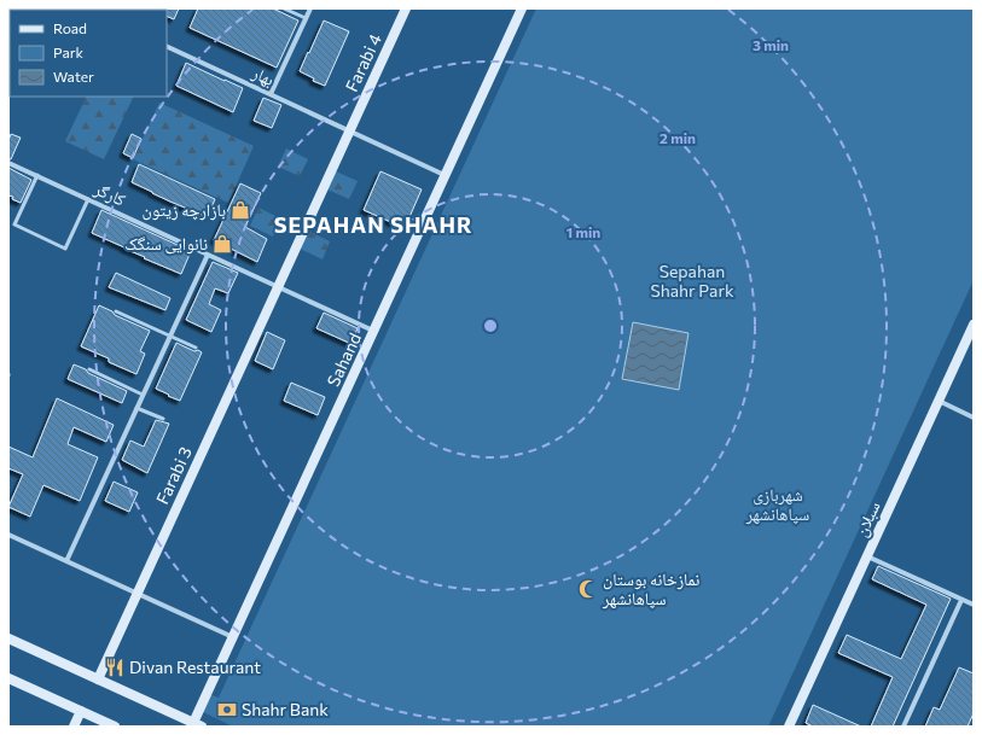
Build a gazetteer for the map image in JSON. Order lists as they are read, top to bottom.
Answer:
{
  "streets": {
    "street": [
      "Farabi 4",
      "بهار",
      "کارگر",
      "Sahand",
      "Farabi 3",
      "سبلان"
    ]
  },
  "crossings": [
    ["Farabi 4", "بهار"],
    ["Farabi 4", "کارگر"],
    ["Farabi 4", "Farabi 3"],
    ["بهار", "Sahand"],
    ["کارگر", "Sahand"],
    ["کارگر", "Farabi 3"]
  ],
  "districts": ["SEPAHAN SHAHR"],
  "parks": ["Sepahan Shahr Park", "شهربازی سپاهانشهر"],
  "places": {
    "shop": ["بازارچه زیتون", "نانوایی سنگک"],
    "mosque": ["نمازخانه بوستان سپاهانشهر"],
    "restaurant": ["Divan Restaurant"],
    "bank": ["Shahr Bank"]
  },
  "legend": ["Road", "Park", "Water"],
  "rings": ["3 min", "2 min", "1 min"]
}
